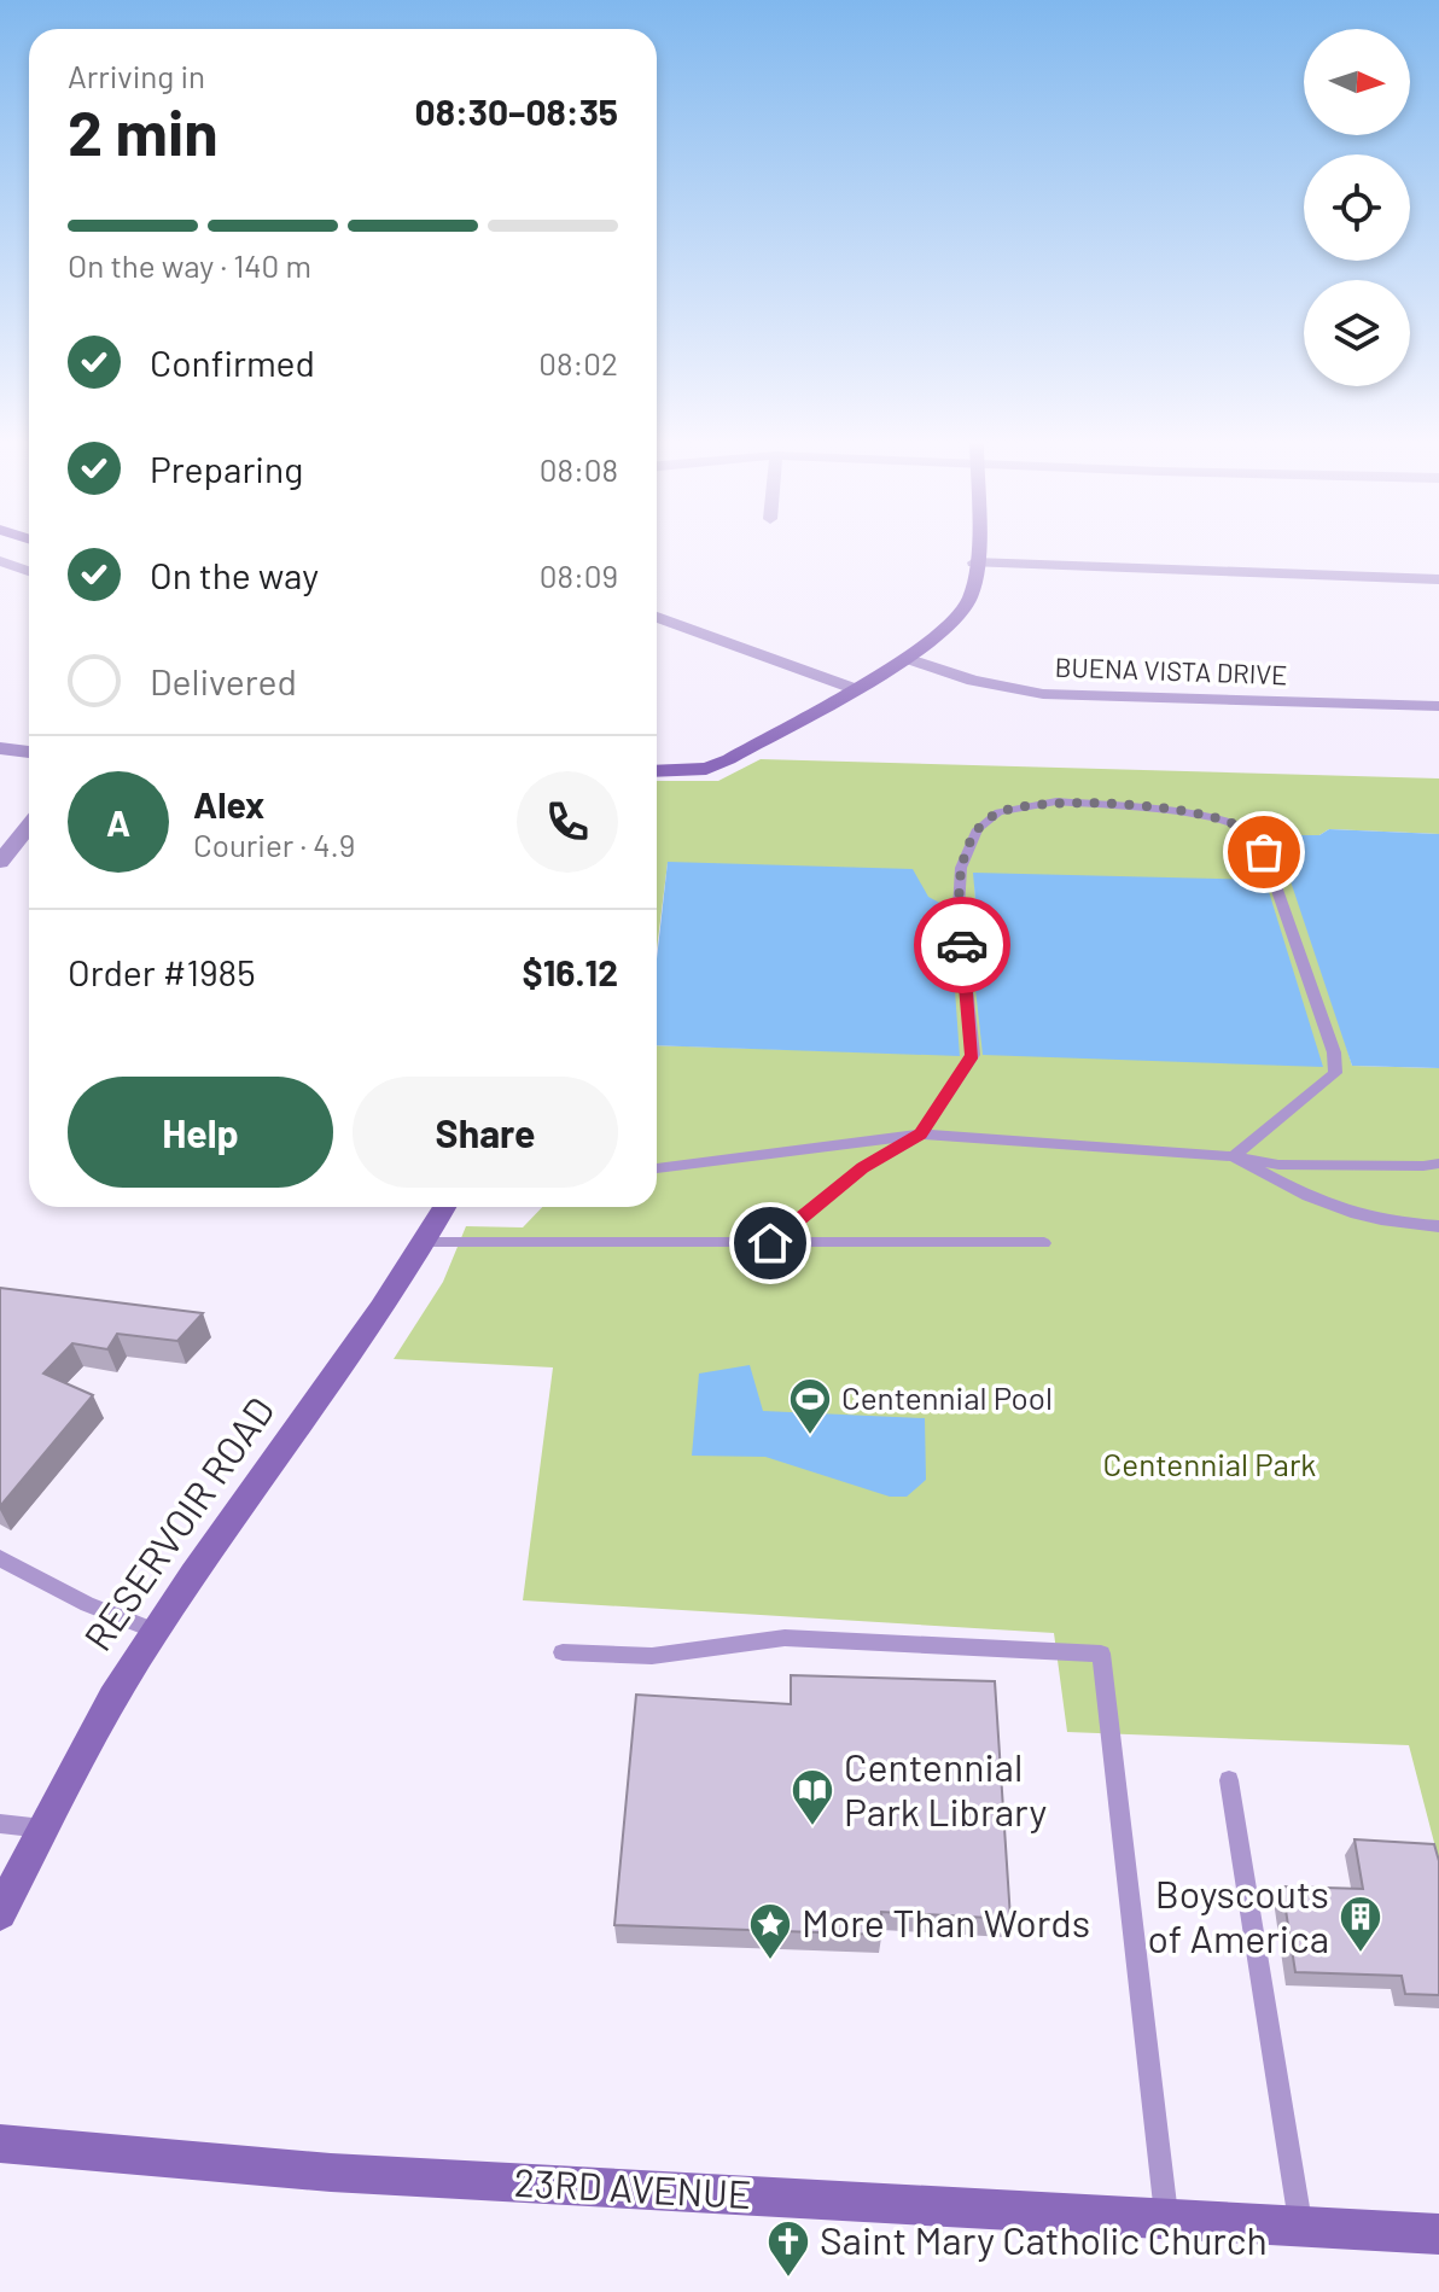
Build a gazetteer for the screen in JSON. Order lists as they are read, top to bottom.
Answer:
{
  "streets": {
    "street": ["BUENA VISTA DRIVE", "RESERVOIR ROAD", "23RD AVENUE"]
  },
  "parks": ["Centennial Park"],
  "places": {
    "sports": ["Centennial Pool"],
    "library": ["Centennial Park Library"],
    "building": ["Boyscouts of America"],
    "place": ["More Than Words"],
    "church": ["Saint Mary Catholic Church"]
  },
  "north": "right",
  "page": {
    "heading": ["2 min", "Arriving in", "08:30–08:35"],
    "panel": [
      "Alex",
      "Courier · 4.9",
      "Order #1985",
      "$16.12"
    ],
    "bar": "On the way · 140 m",
    "list": [
      ["Confirmed", "08:02"],
      ["Preparing", "08:08"],
      ["On the way", "08:09"],
      "Delivered"
    ],
    "round": "A",
    "buttons": ["Help", "Share"]
  }
}
